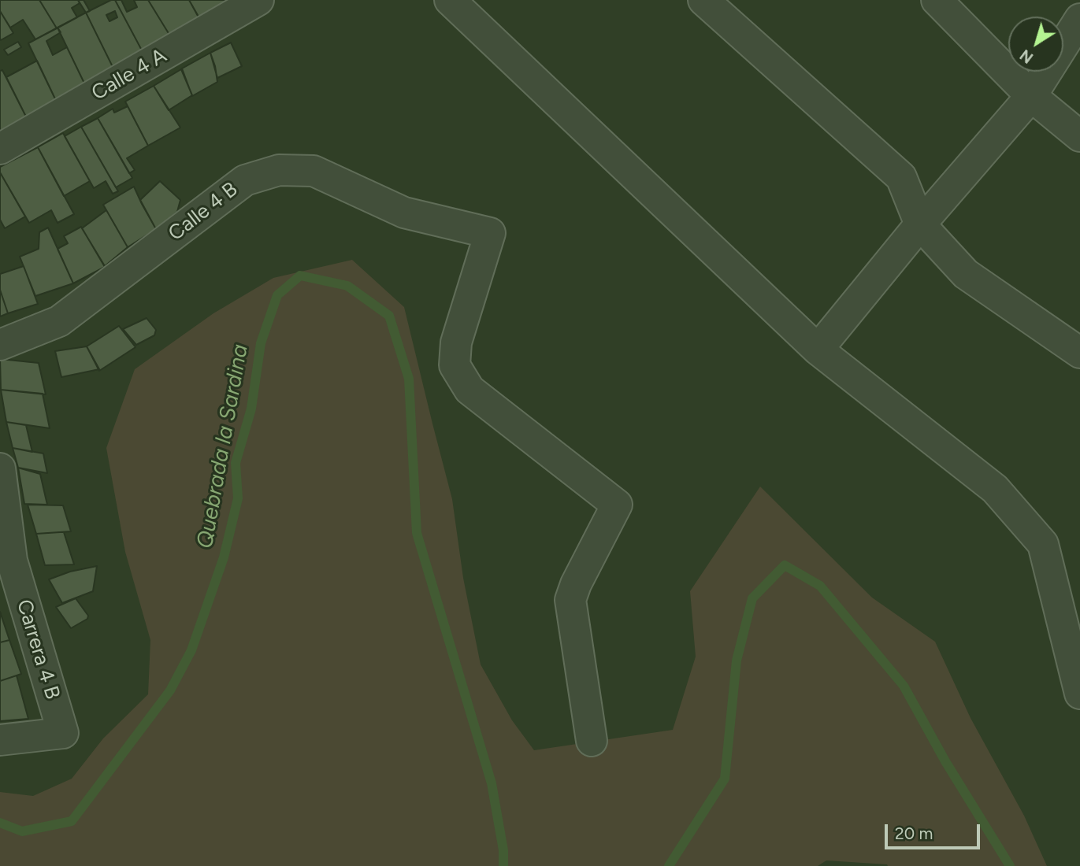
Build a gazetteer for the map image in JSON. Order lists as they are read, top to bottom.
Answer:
{
  "streets": {
    "street": ["Calle 4 A", "Calle 4 B", "Carrera 4 B"]
  },
  "water": ["Quebrada la Sardina"],
  "scale_bar": "20 m",
  "north": "bottom left"
}
